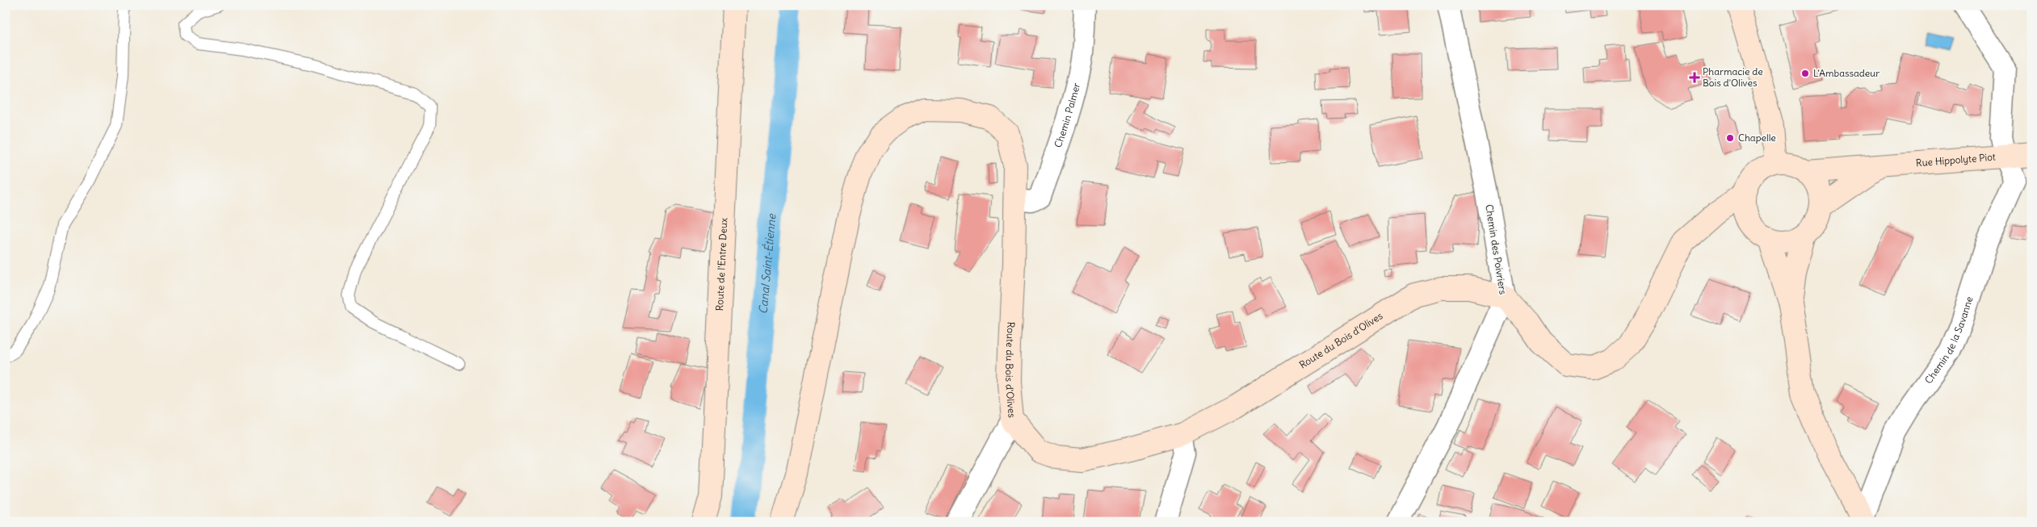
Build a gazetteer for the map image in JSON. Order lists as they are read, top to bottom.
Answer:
{
  "streets": {
    "street": [
      "Chemin Palmer",
      "Rue Hippolyte Piot",
      "Chemin des Poivriers",
      "Route de l'Entre Deux",
      "Chemin de la Savanne",
      "Route du Bois d'Olives"
    ]
  },
  "crossings": [
    ["Chemin Palmer", "Route du Bois d'Olives"],
    ["Rue Hippolyte Piot", "Chemin de la Savanne"],
    ["Chemin des Poivriers", "Route du Bois d'Olives"]
  ],
  "water": ["Canal Saint-Étienne"],
  "places": {
    "other": ["L'Ambassadeur", "Chapelle"],
    "health": ["Pharmacie de Bois d'Olives"]
  }
}
